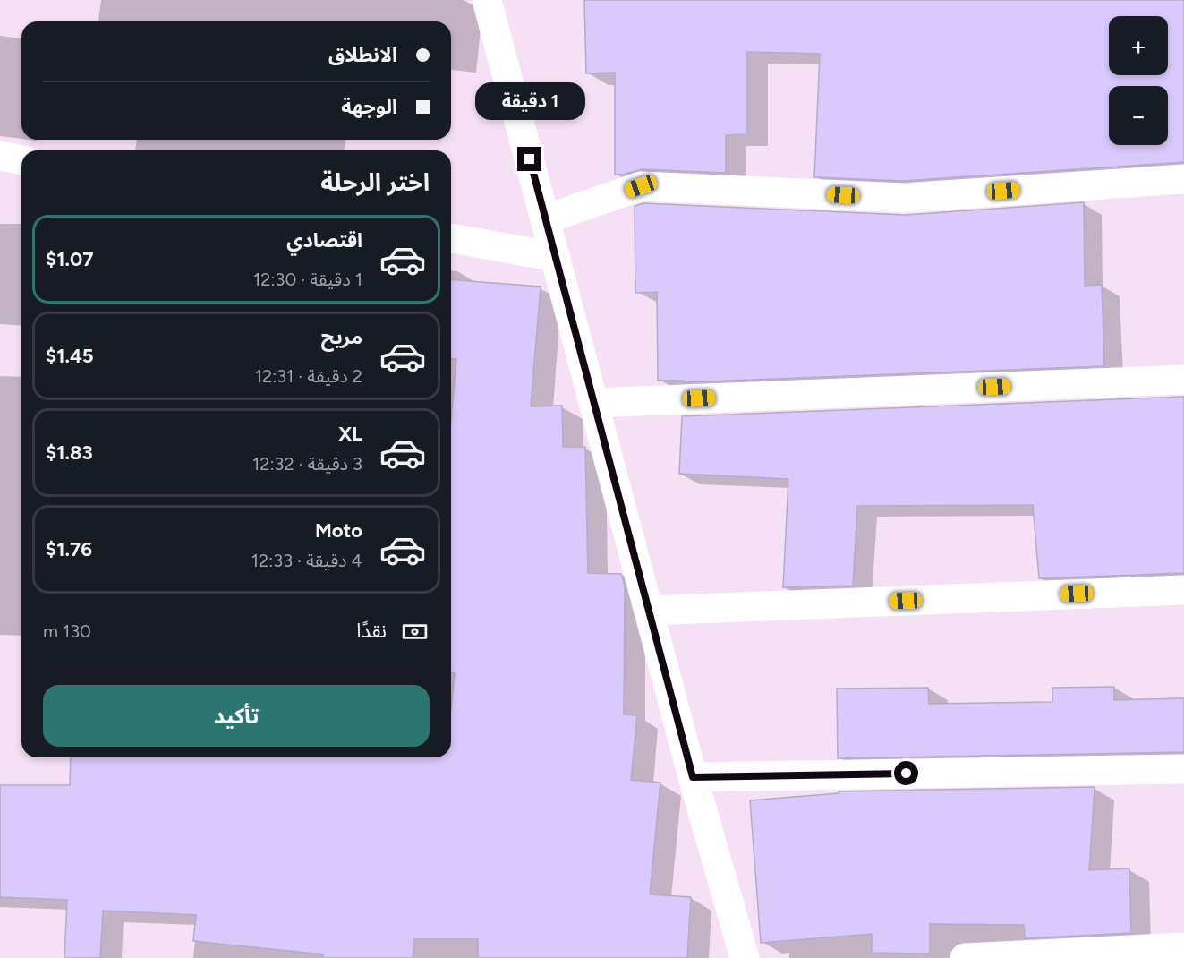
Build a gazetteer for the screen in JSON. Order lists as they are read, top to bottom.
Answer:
{
  "page": {
    "map_buttons": ["+", "−"],
    "banner": ["الانطلاق", "الوجهة"],
    "bubble": "1 دقيقة",
    "heading": "اختر الرحلة",
    "list": [
      {
        "name": "اقتصادي",
        "note": "1 دقيقة · 12:30",
        "value": "$1.07"
      },
      {
        "name": "مريح",
        "note": "2 دقيقة · 12:31",
        "value": "$1.45"
      },
      {
        "name": "XL",
        "note": "3 دقيقة · 12:32",
        "value": "$1.83"
      },
      {
        "name": "Moto",
        "note": "4 دقيقة · 12:33",
        "value": "$1.76"
      }
    ],
    "pay": ["نقدًا", "130 m"],
    "buttons": "تأكيد"
  }
}
